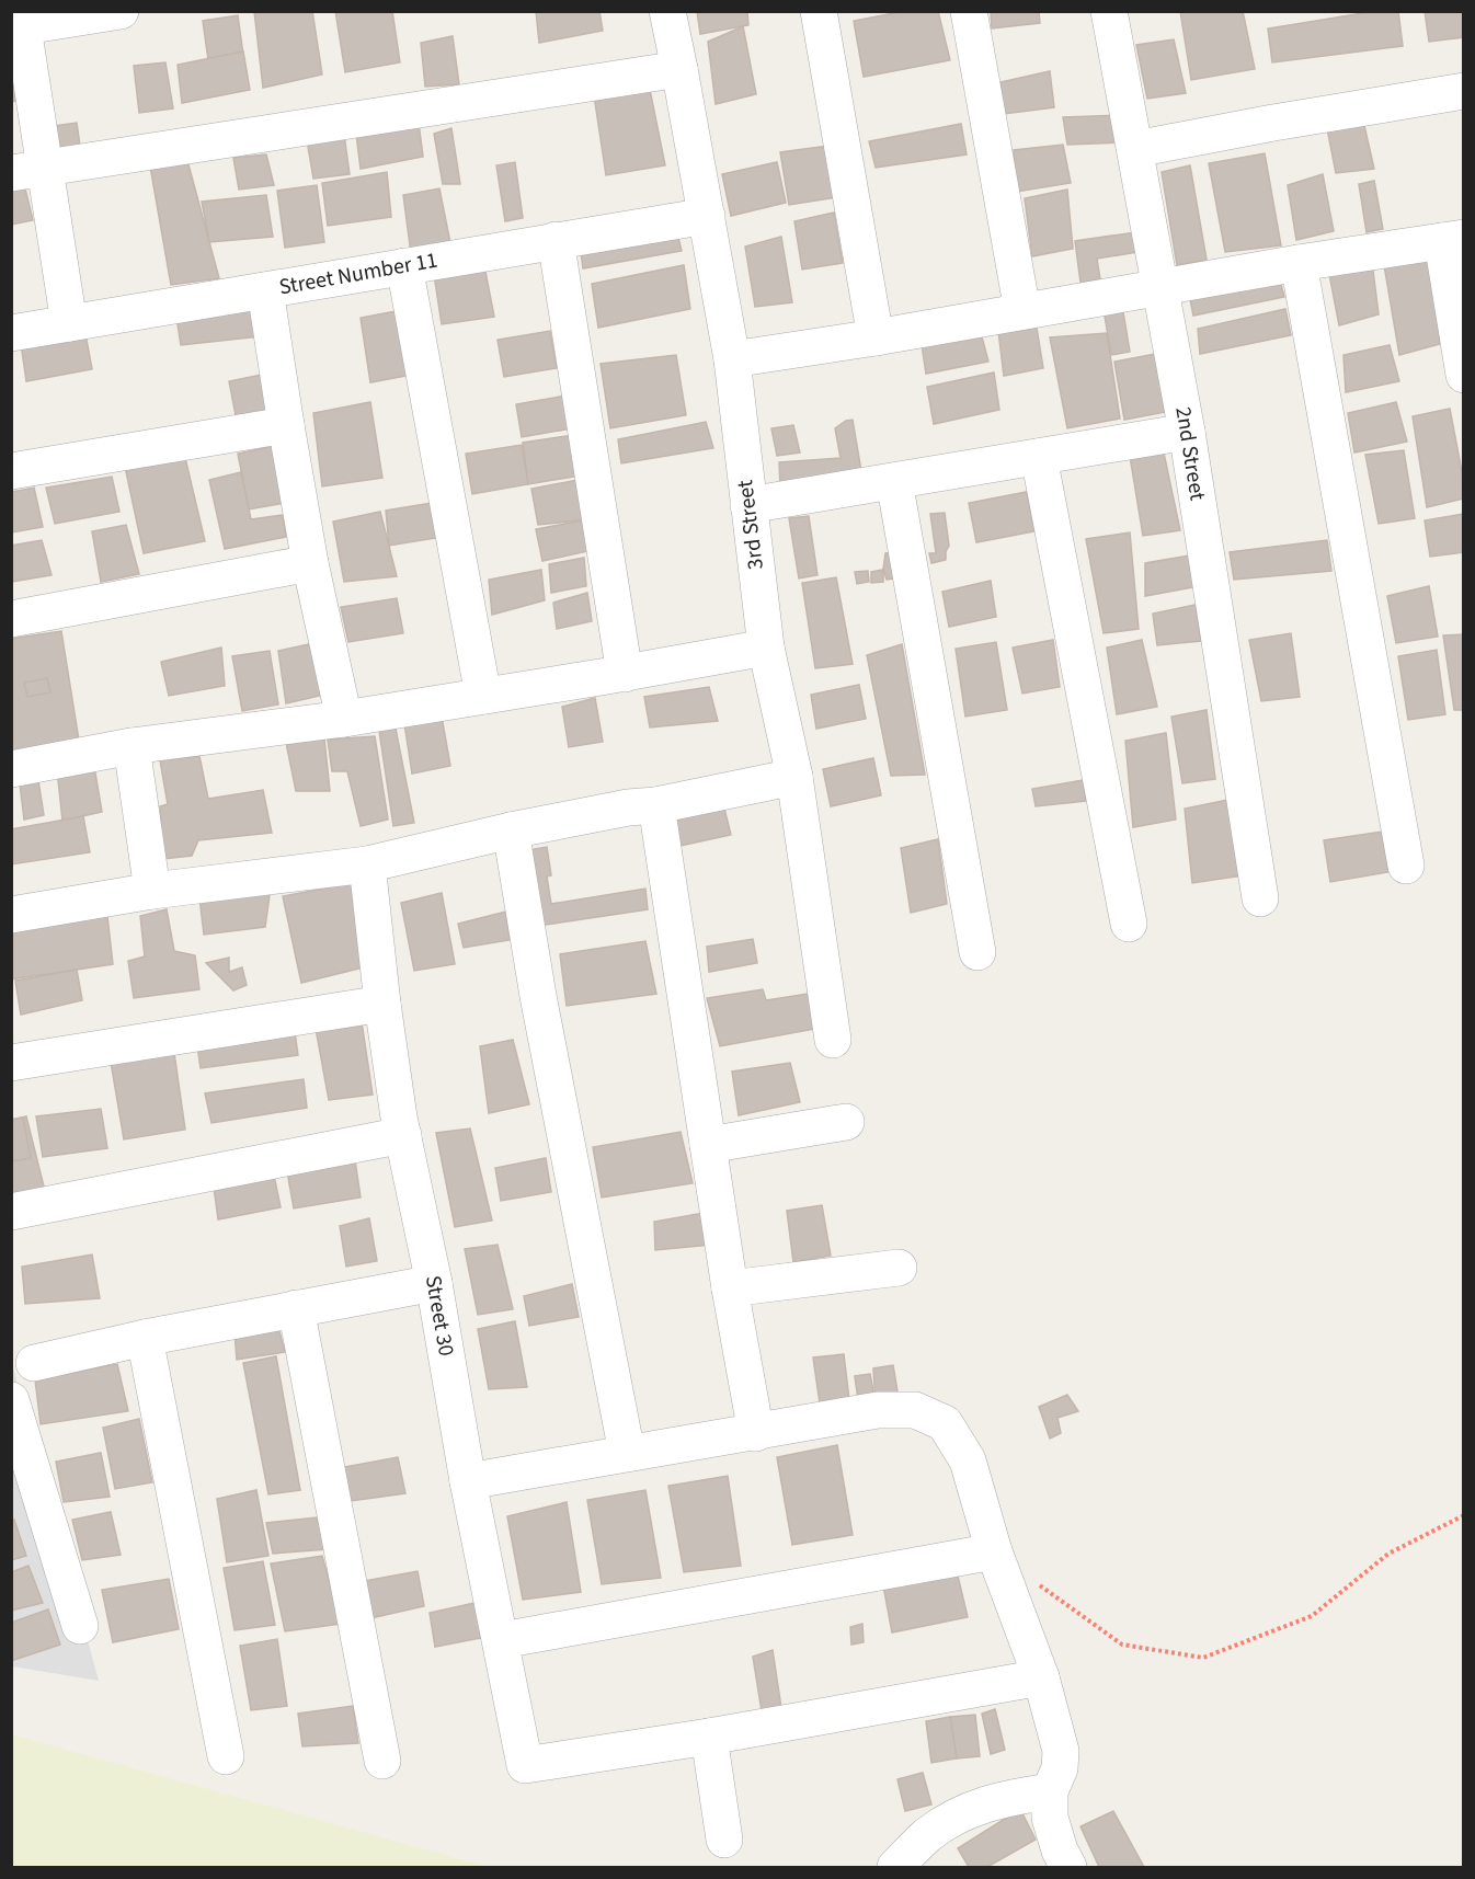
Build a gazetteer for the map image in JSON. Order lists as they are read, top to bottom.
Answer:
{
  "streets": {
    "street": [
      "Street Number 11",
      "2nd Street",
      "3rd Street",
      "Street 30"
    ]
  },
  "crossings": [
    ["Street Number 11", "3rd Street"]
  ]
}
